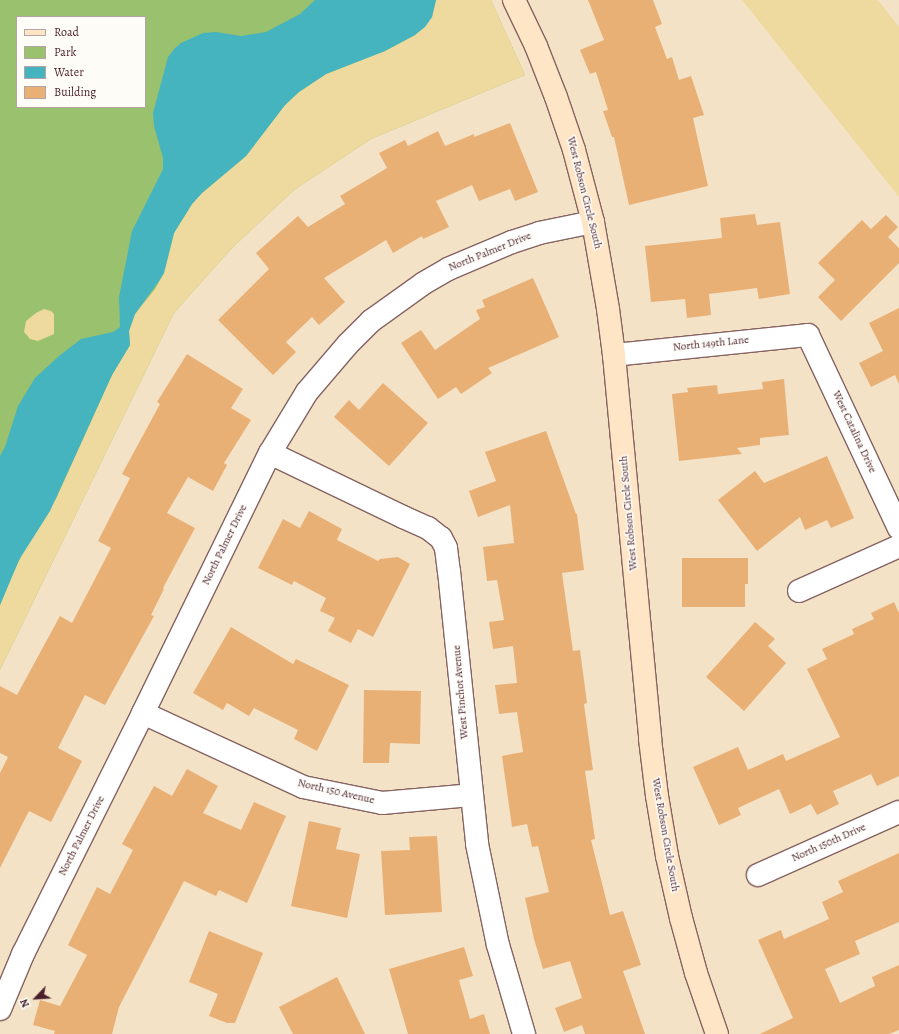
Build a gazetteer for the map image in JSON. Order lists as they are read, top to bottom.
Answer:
{
  "streets": {
    "street": [
      "West Robson Circle South",
      "North Palmer Drive",
      "North 149th Lane",
      "West Catalina Drive",
      "West Pinchot Avenue",
      "North 150 Avenue",
      "North 150th Drive"
    ]
  },
  "crossings": [
    ["West Robson Circle South", "North Palmer Drive"],
    ["West Robson Circle South", "North 149th Lane"],
    ["North Palmer Drive", "West Pinchot Avenue"],
    ["North Palmer Drive", "North 150 Avenue"],
    ["North 149th Lane", "West Catalina Drive"],
    ["West Pinchot Avenue", "North 150 Avenue"]
  ],
  "legend": [
    "Road",
    "Park",
    "Water",
    "Building"
  ],
  "north": "bottom left"
}
